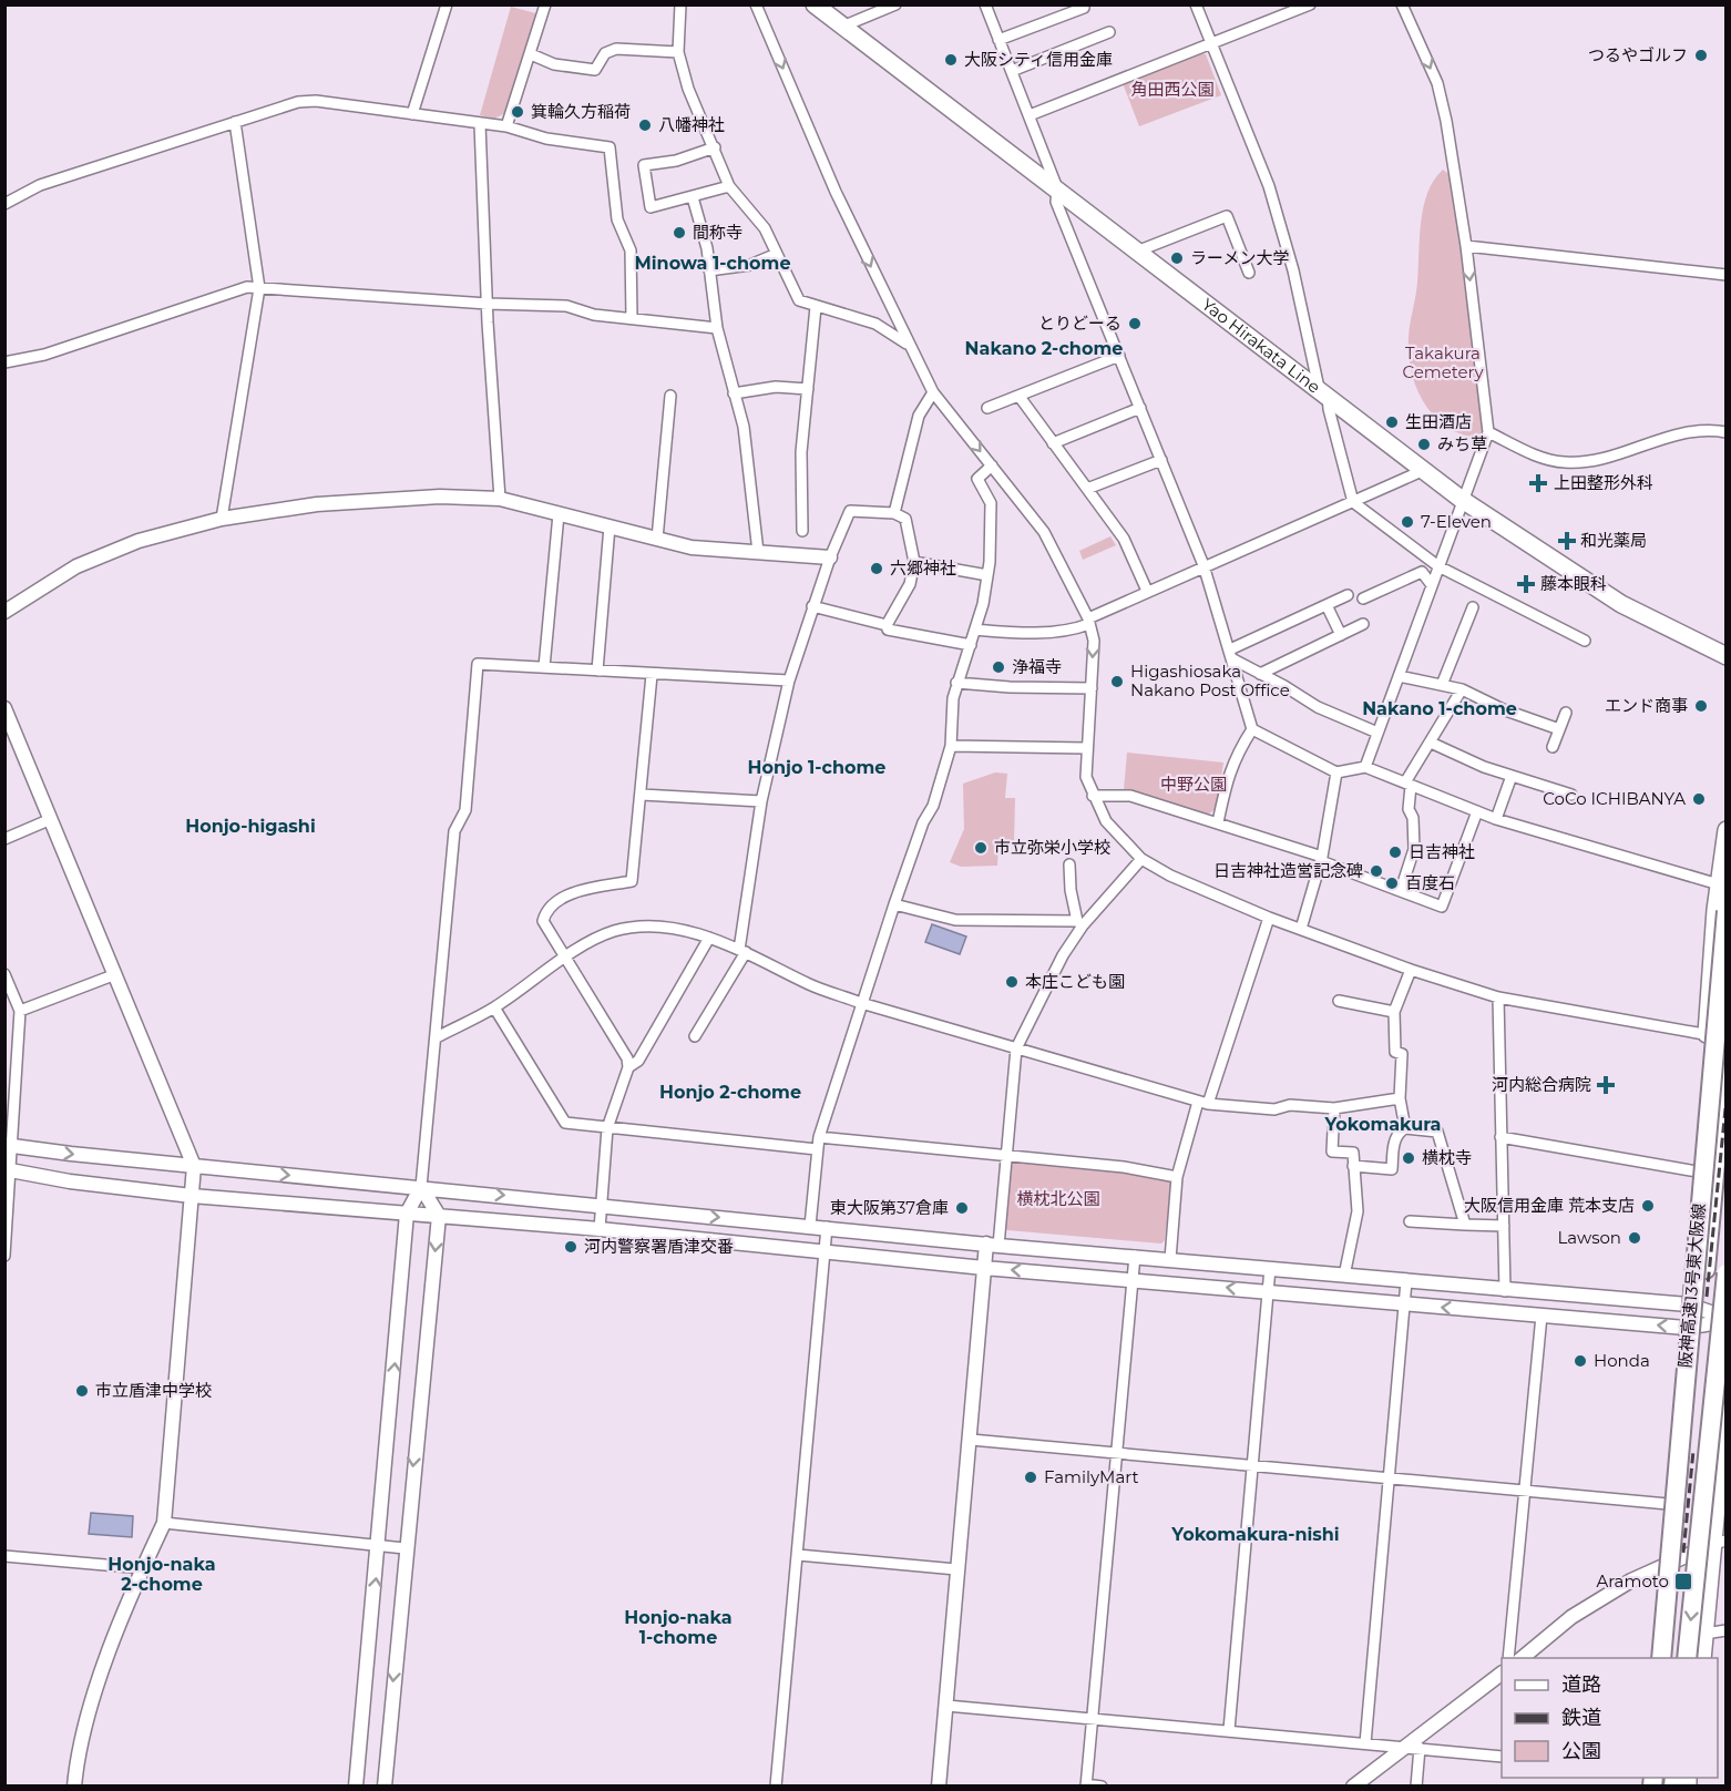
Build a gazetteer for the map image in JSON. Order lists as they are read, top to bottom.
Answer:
{
  "streets": {
    "highway": ["阪神高速13号東大阪線"],
    "main road": ["Yao Hirakata Line"]
  },
  "districts": [
    "Minowa 1-chome",
    "Nakano 2-chome",
    "Nakano 1-chome",
    "Honjo 1-chome",
    "Honjo-higashi",
    "Honjo 2-chome",
    "Yokomakura",
    "Yokomakura-nishi",
    "Honjo-naka 2-chome",
    "Honjo-naka 1-chome"
  ],
  "parks": [
    "角田西公園",
    "Takakura Cemetery",
    "中野公園",
    "横枕北公園"
  ],
  "places": {
    "other": [
      "つるやゴルフ",
      "大阪シティ信用金庫",
      "箕輪久方稲荷",
      "八幡神社",
      "間称寺",
      "ラーメン大学",
      "とりどーる",
      "生田酒店",
      "みち草",
      "7-Eleven",
      "六郷神社",
      "浄福寺",
      "Higashiosaka Nakano Post Office",
      "エンド商事",
      "CoCo ICHIBANYA",
      "市立弥栄小学校",
      "日吉神社",
      "日吉神社造営記念碑",
      "百度石",
      "本庄こども園",
      "横枕寺",
      "大阪信用金庫 荒本支店",
      "東大阪第37倉庫",
      "Lawson",
      "河内警察署盾津交番",
      "Honda",
      "市立盾津中学校",
      "FamilyMart"
    ],
    "health": [
      "上田整形外科",
      "和光薬局",
      "藤本眼科",
      "河内総合病院"
    ],
    "transit": ["Aramoto"]
  },
  "legend": ["道路", "鉄道", "公園"]
}
